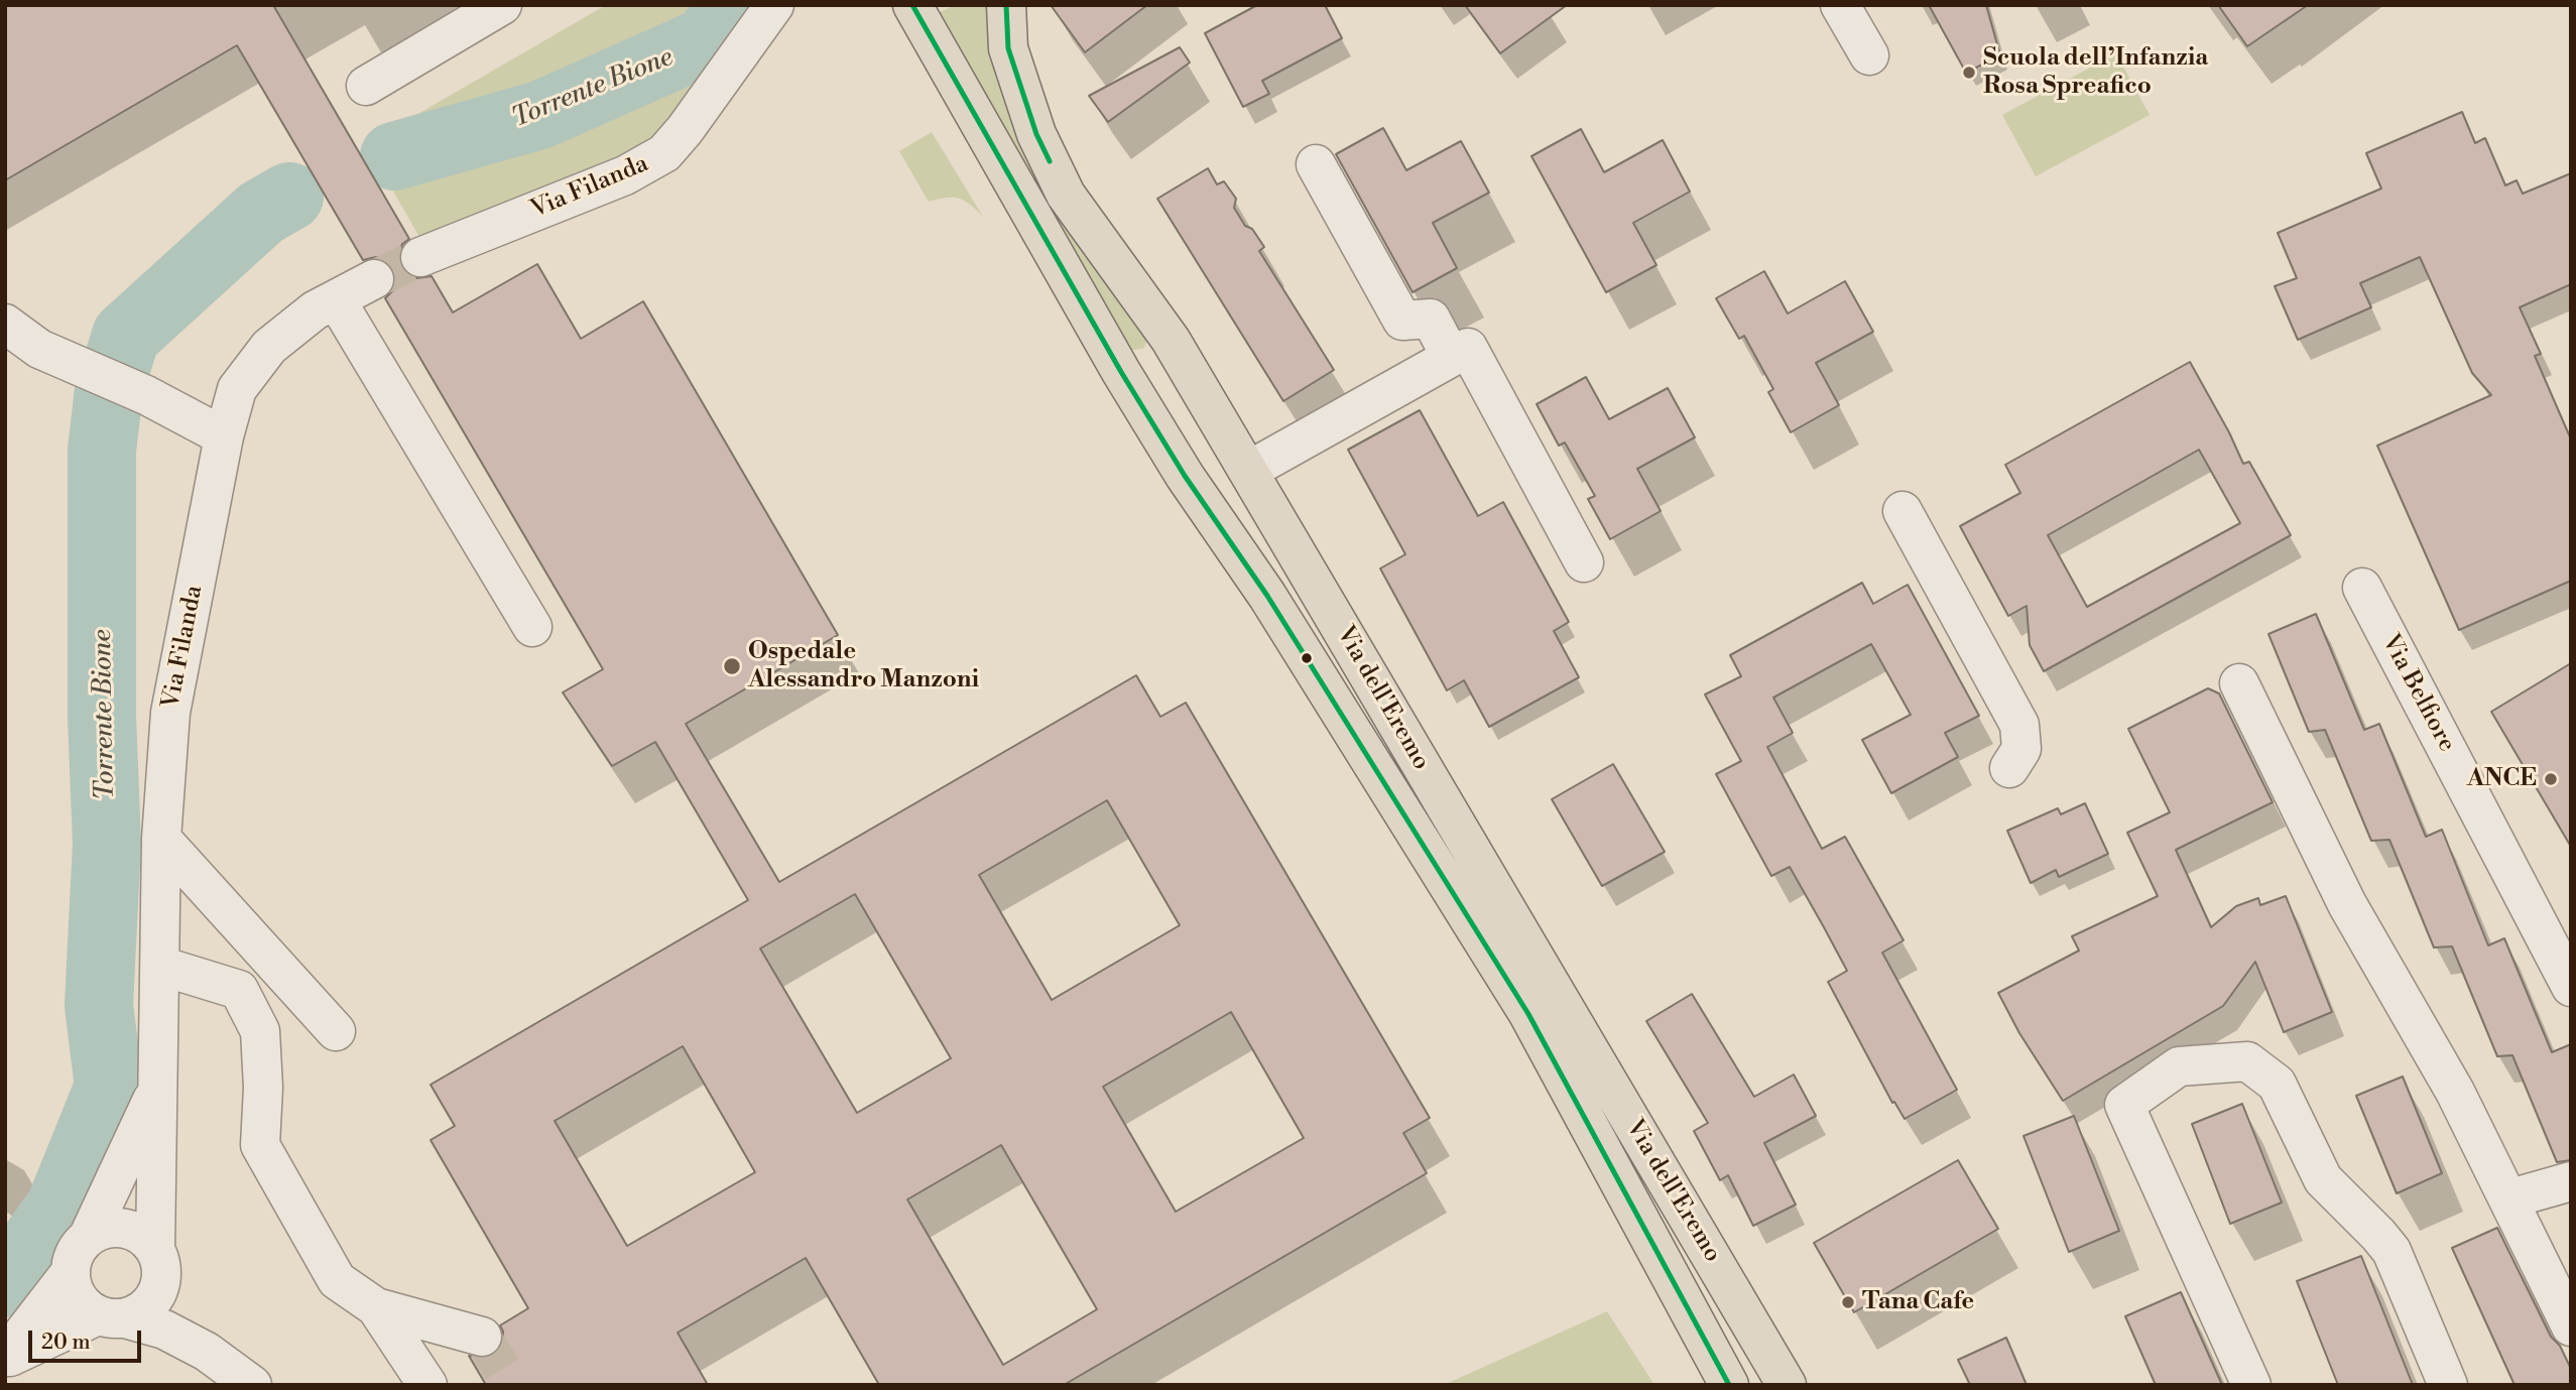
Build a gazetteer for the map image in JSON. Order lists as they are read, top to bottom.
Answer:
{
  "streets": {
    "main road": ["Via dell'Eremo"],
    "street": ["Via Filanda", "Via Belfiore"]
  },
  "water": ["Torrente Bione"],
  "places": [
    "Scuola dell’Infanzia Rosa Spreafico",
    "Ospedale Alessandro Manzoni",
    "ANCE",
    "Tana Cafe"
  ],
  "scale_bar": "20 m"
}
